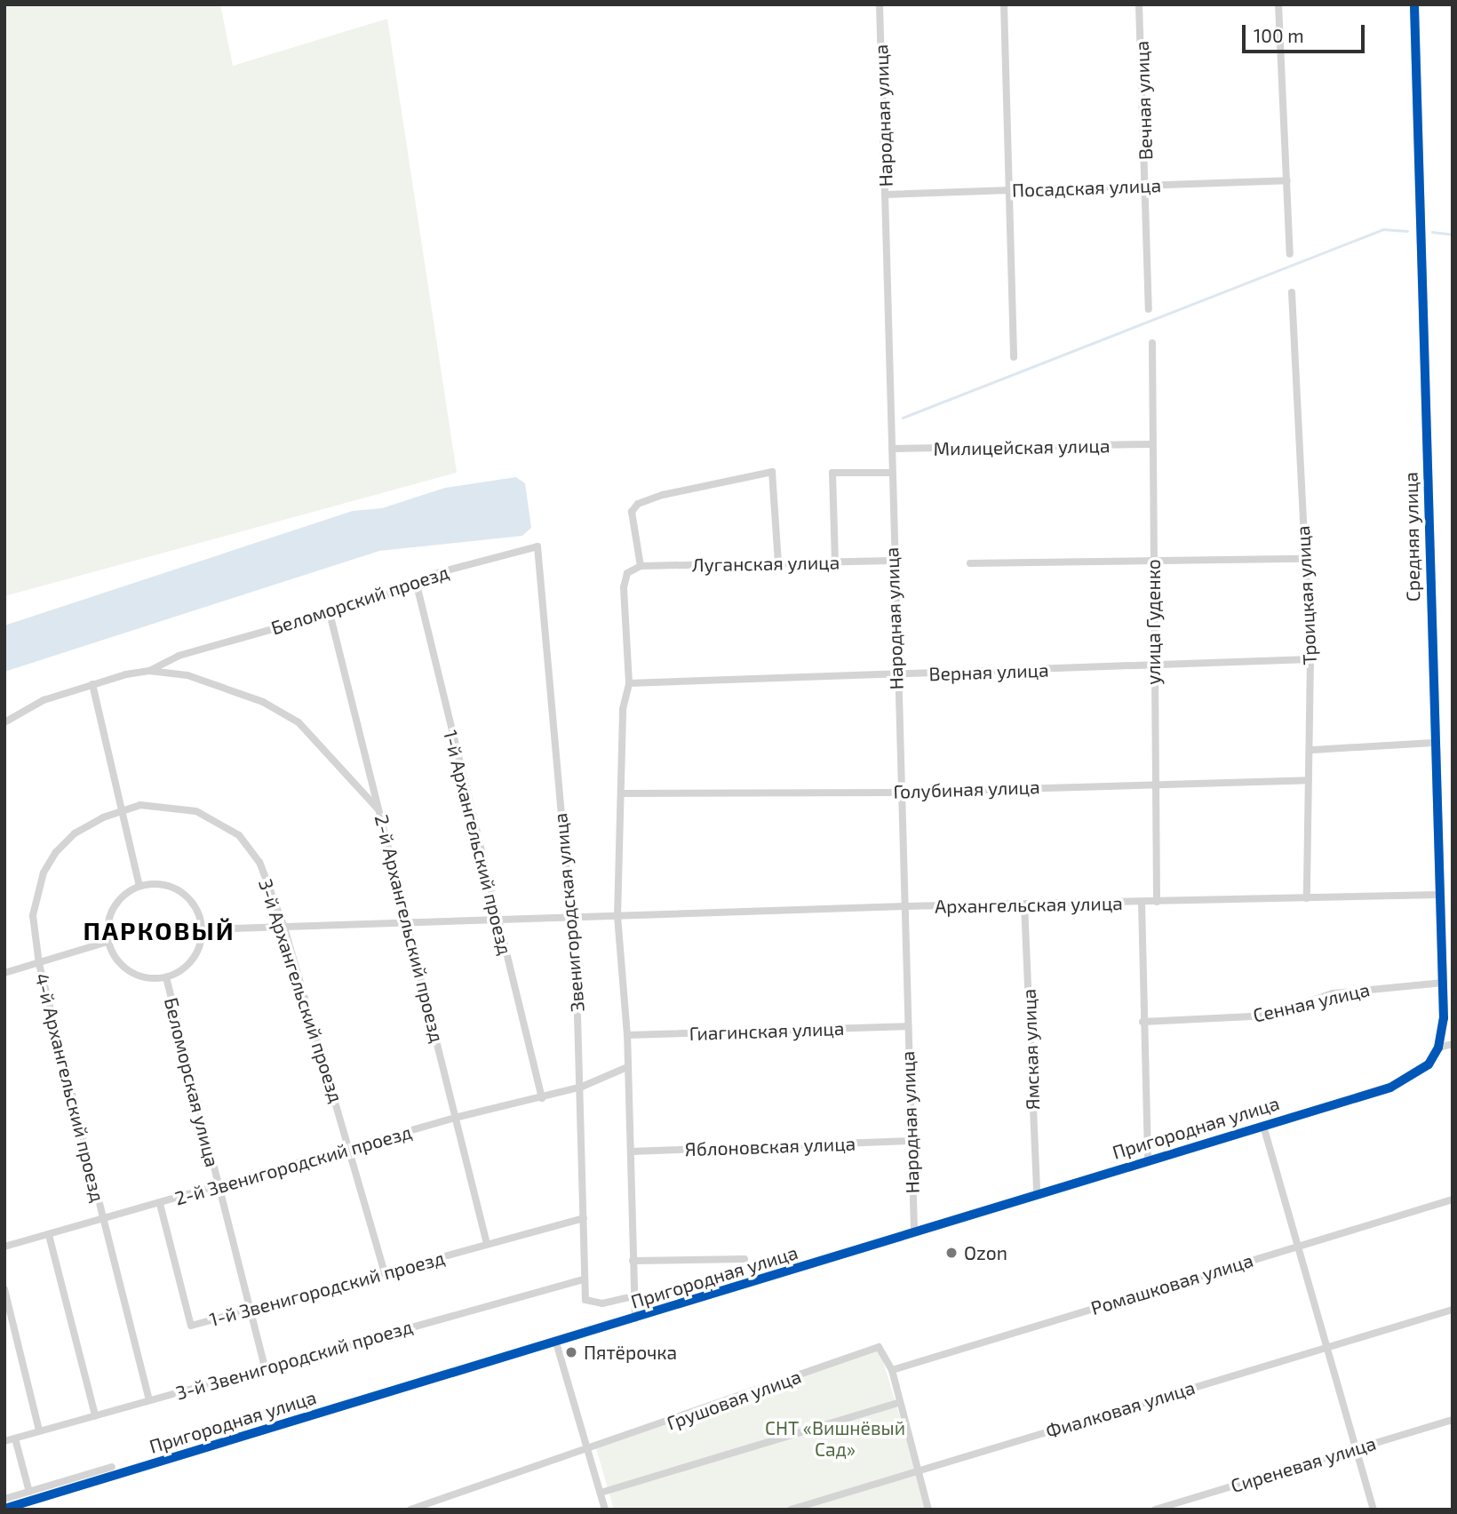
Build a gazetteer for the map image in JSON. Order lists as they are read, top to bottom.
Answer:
{
  "streets": {
    "street": [
      "Вечная улица",
      "Народная улица",
      "Посадская улица",
      "Милицейская улица",
      "Средняя улица",
      "Луганская улица",
      "Троицкая улица",
      "Беломорский проезд",
      "улица Гуденко",
      "Верная улица",
      "Голубиная улица",
      "1-й Архангельский проезд",
      "Архангельская улица",
      "Звенигородская улица",
      "2-й Архангельский проезд",
      "3-й Архангельский проезд",
      "Сенная улица",
      "Гиагинская улица",
      "Ямская улица",
      "Беломорская улица",
      "4-й Архангельский проезд",
      "Пригородная улица",
      "Яблоновская улица",
      "2-й Звенигородский проезд",
      "Ромашковая улица",
      "1-й Звенигородский проезд",
      "3-й Звенигородский проезд",
      "Грушовая улица",
      "Фиалковая улица",
      "Сиреневая улица"
    ]
  },
  "crossings": [
    ["Вечная улица", "Посадская улица"],
    ["Народная улица", "Посадская улица"],
    ["Народная улица", "Милицейская улица"],
    ["Народная улица", "Луганская улица"],
    ["Народная улица", "Верная улица"],
    ["Народная улица", "Голубиная улица"],
    ["Народная улица", "Архангельская улица"],
    ["Народная улица", "Гиагинская улица"],
    ["Народная улица", "Пригородная улица"],
    ["Народная улица", "Яблоновская улица"],
    ["Милицейская улица", "улица Гуденко"],
    ["Средняя улица", "Архангельская улица"],
    ["Средняя улица", "Сенная улица"],
    ["Средняя улица", "Пригородная улица"],
    ["Троицкая улица", "Верная улица"],
    ["Троицкая улица", "Голубиная улица"],
    ["Троицкая улица", "Архангельская улица"],
    ["Беломорский проезд", "1-й Архангельский проезд"],
    ["Беломорский проезд", "Звенигородская улица"],
    ["Беломорский проезд", "2-й Архангельский проезд"],
    ["улица Гуденко", "Верная улица"],
    ["улица Гуденко", "Голубиная улица"],
    ["улица Гуденко", "Архангельская улица"],
    ["1-й Архангельский проезд", "2-й Звенигородский проезд"],
    ["Архангельская улица", "Звенигородская улица"],
    ["Архангельская улица", "Ямская улица"],
    ["Звенигородская улица", "2-й Звенигородский проезд"],
    ["Звенигородская улица", "1-й Звенигородский проезд"],
    ["Звенигородская улица", "3-й Звенигородский проезд"],
    ["2-й Архангельский проезд", "2-й Звенигородский проезд"],
    ["2-й Архангельский проезд", "1-й Звенигородский проезд"],
    ["3-й Архангельский проезд", "4-й Архангельский проезд"],
    ["3-й Архангельский проезд", "2-й Звенигородский проезд"],
    ["3-й Архангельский проезд", "1-й Звенигородский проезд"],
    ["Ямская улица", "Пригородная улица"],
    ["Беломорская улица", "2-й Звенигородский проезд"],
    ["Беломорская улица", "1-й Звенигородский проезд"],
    ["Беломорская улица", "3-й Звенигородский проезд"],
    ["4-й Архангельский проезд", "2-й Звенигородский проезд"],
    ["4-й Архангельский проезд", "3-й Звенигородский проезд"],
    ["2-й Звенигородский проезд", "1-й Звенигородский проезд"],
    ["Ромашковая улица", "Грушовая улица"]
  ],
  "districts": ["ПАРКОВЫЙ"],
  "parks": ["СНТ «Вишнёвый Cад»"],
  "places": ["Ozon", "Пятёрочка"],
  "scale_bar": "100 m"
}
